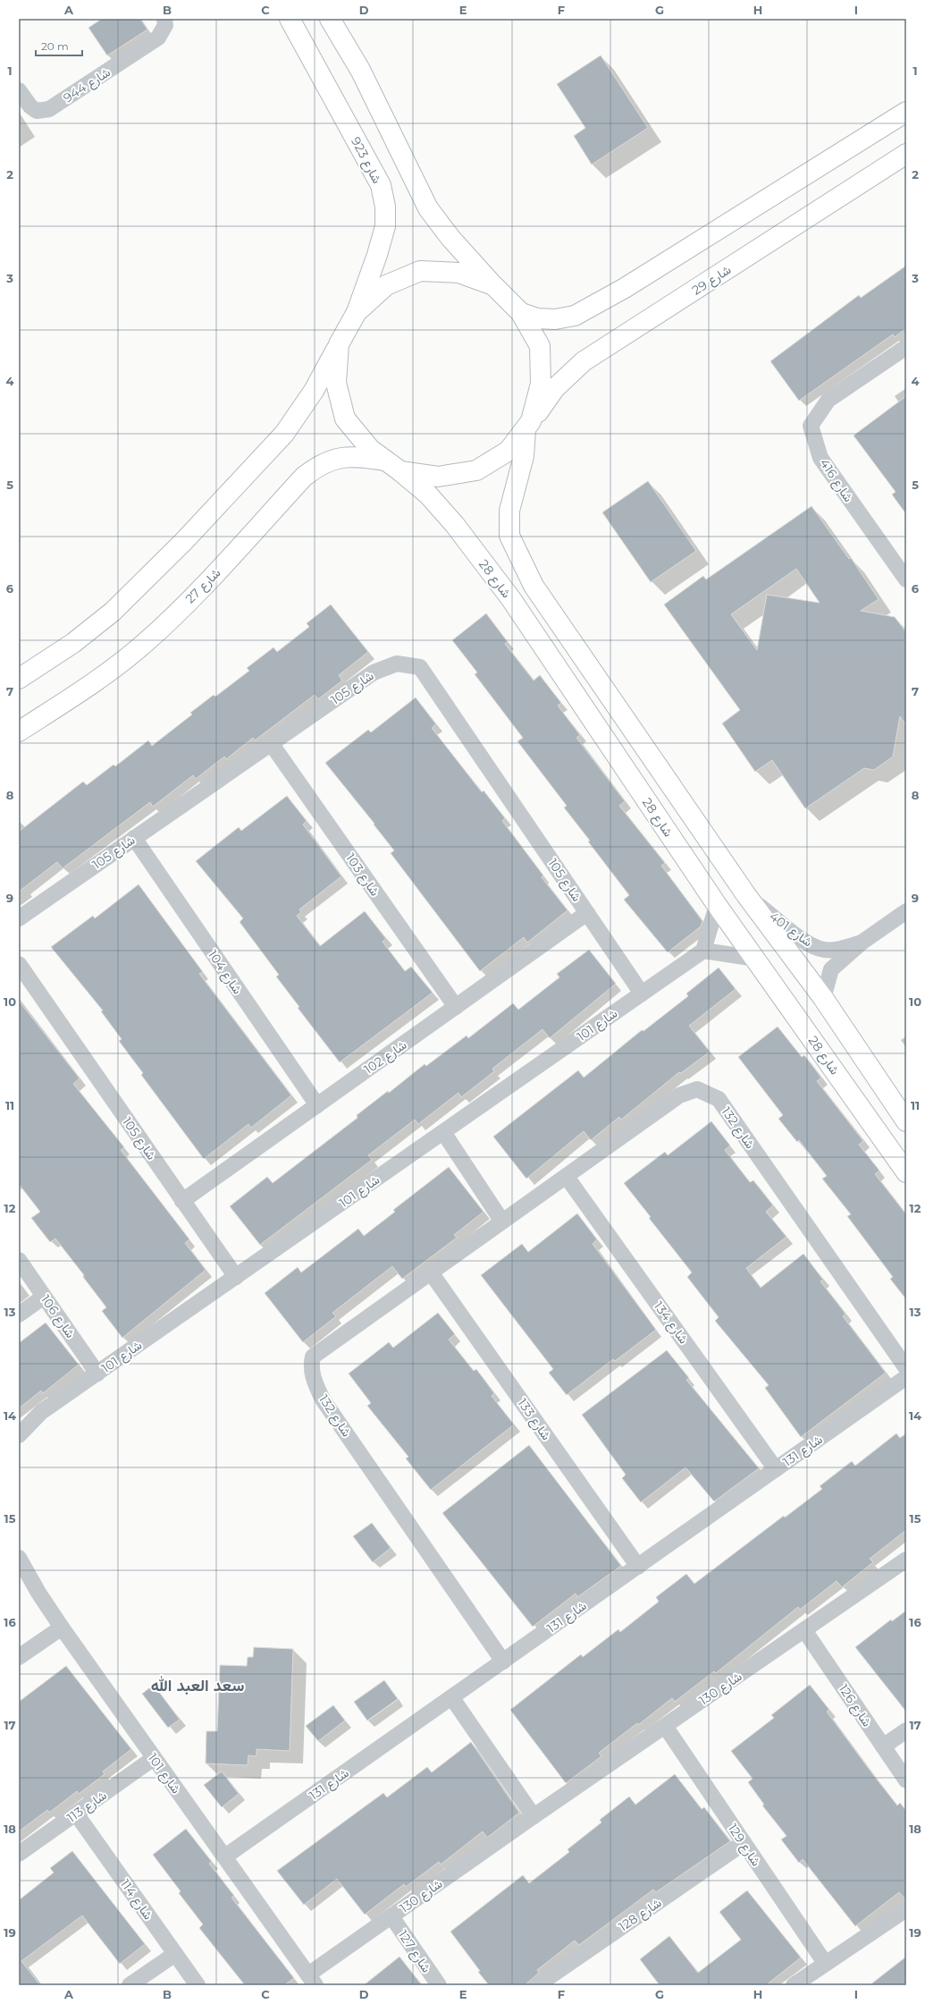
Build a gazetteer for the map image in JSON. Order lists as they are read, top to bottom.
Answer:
{
  "streets": {
    "main road": [
      "شارع 923",
      "شارع 29",
      "شارع 28",
      "شارع 27"
    ],
    "street": [
      "شارع 944",
      "شارع 416",
      "شارع 105",
      "شارع 103",
      "شارع 401",
      "شارع 104",
      "شارع 101",
      "شارع 102",
      "شارع 132",
      "شارع 106",
      "شارع 134",
      "شارع 133",
      "شارع 131",
      "شارع 130",
      "شارع 126",
      "شارع 113",
      "شارع 129",
      "شارع 114",
      "شارع 128",
      "شارع 127"
    ]
  },
  "crossings": [
    ["شارع 29", "شارع 28"],
    ["شارع 29", "شارع 27"],
    ["شارع 28", "شارع 27"],
    ["شارع 105", "شارع 103"],
    ["شارع 105", "شارع 104"],
    ["شارع 105", "شارع 101"],
    ["شارع 105", "شارع 102"],
    ["شارع 103", "شارع 102"],
    ["شارع 104", "شارع 102"],
    ["شارع 101", "شارع 106"],
    ["شارع 101", "شارع 131"],
    ["شارع 101", "شارع 130"],
    ["شارع 101", "شارع 113"],
    ["شارع 132", "شارع 134"],
    ["شارع 132", "شارع 133"],
    ["شارع 132", "شارع 131"],
    ["شارع 134", "شارع 131"],
    ["شارع 133", "شارع 131"],
    ["شارع 130", "شارع 126"],
    ["شارع 130", "شارع 129"],
    ["شارع 130", "شارع 127"],
    ["شارع 113", "شارع 114"],
    ["شارع 129", "شارع 128"]
  ],
  "districts": ["سعد العبد الله"],
  "scale_bar": "20 m",
  "grid": {
    "columns": [
      "A",
      "B",
      "C",
      "D",
      "E",
      "F",
      "G",
      "H",
      "I"
    ],
    "rows": [
      "1",
      "2",
      "3",
      "4",
      "5",
      "6",
      "7",
      "8",
      "9",
      "10",
      "11",
      "12",
      "13",
      "14",
      "15",
      "16",
      "17",
      "18",
      "19"
    ]
  }
}
